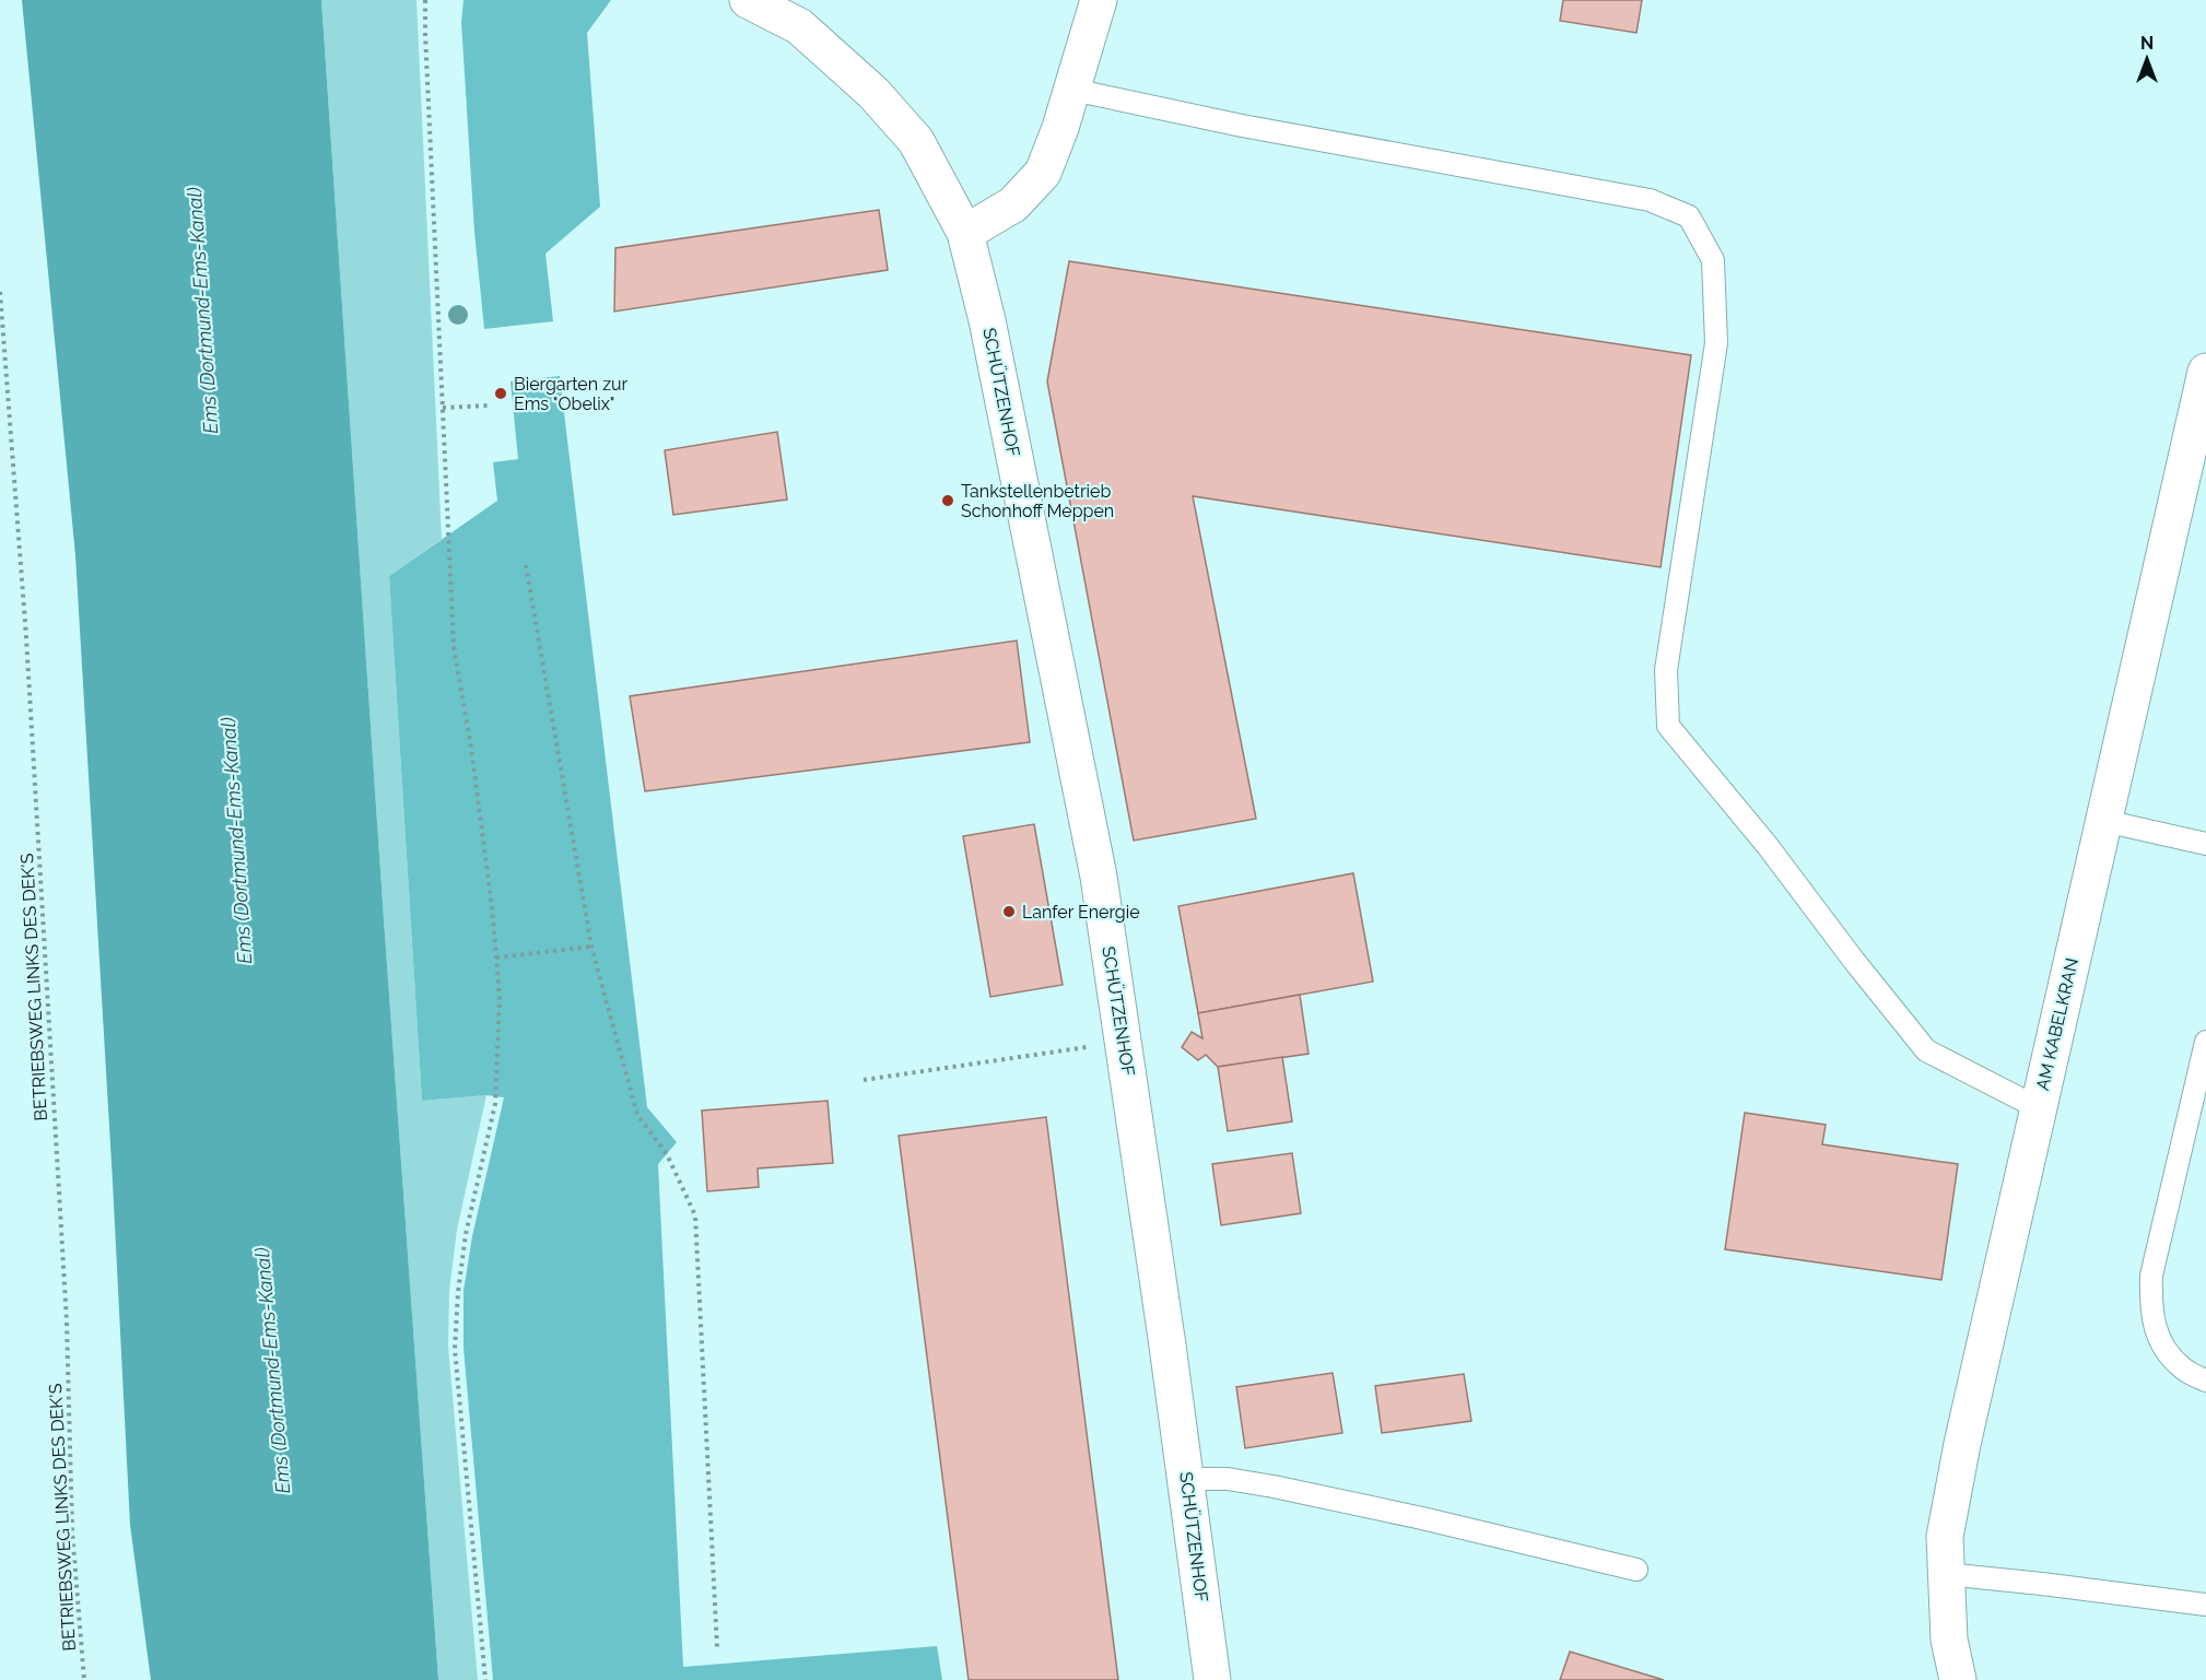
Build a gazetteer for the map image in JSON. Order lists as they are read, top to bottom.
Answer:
{
  "streets": {
    "street": ["SCHÜTZENHOF", "AM KABELKRAN"],
    "path": ["BETRIEBSWEG LINKS DES DEK'S"]
  },
  "water": ["Ems (Dortmund-Ems-Kanal)"],
  "places": ["Biergarten zur Ems \"Obelix\"", "Tankstellenbetrieb Schonhoff Meppen", "Lanfer Energie"],
  "north": "top"
}
